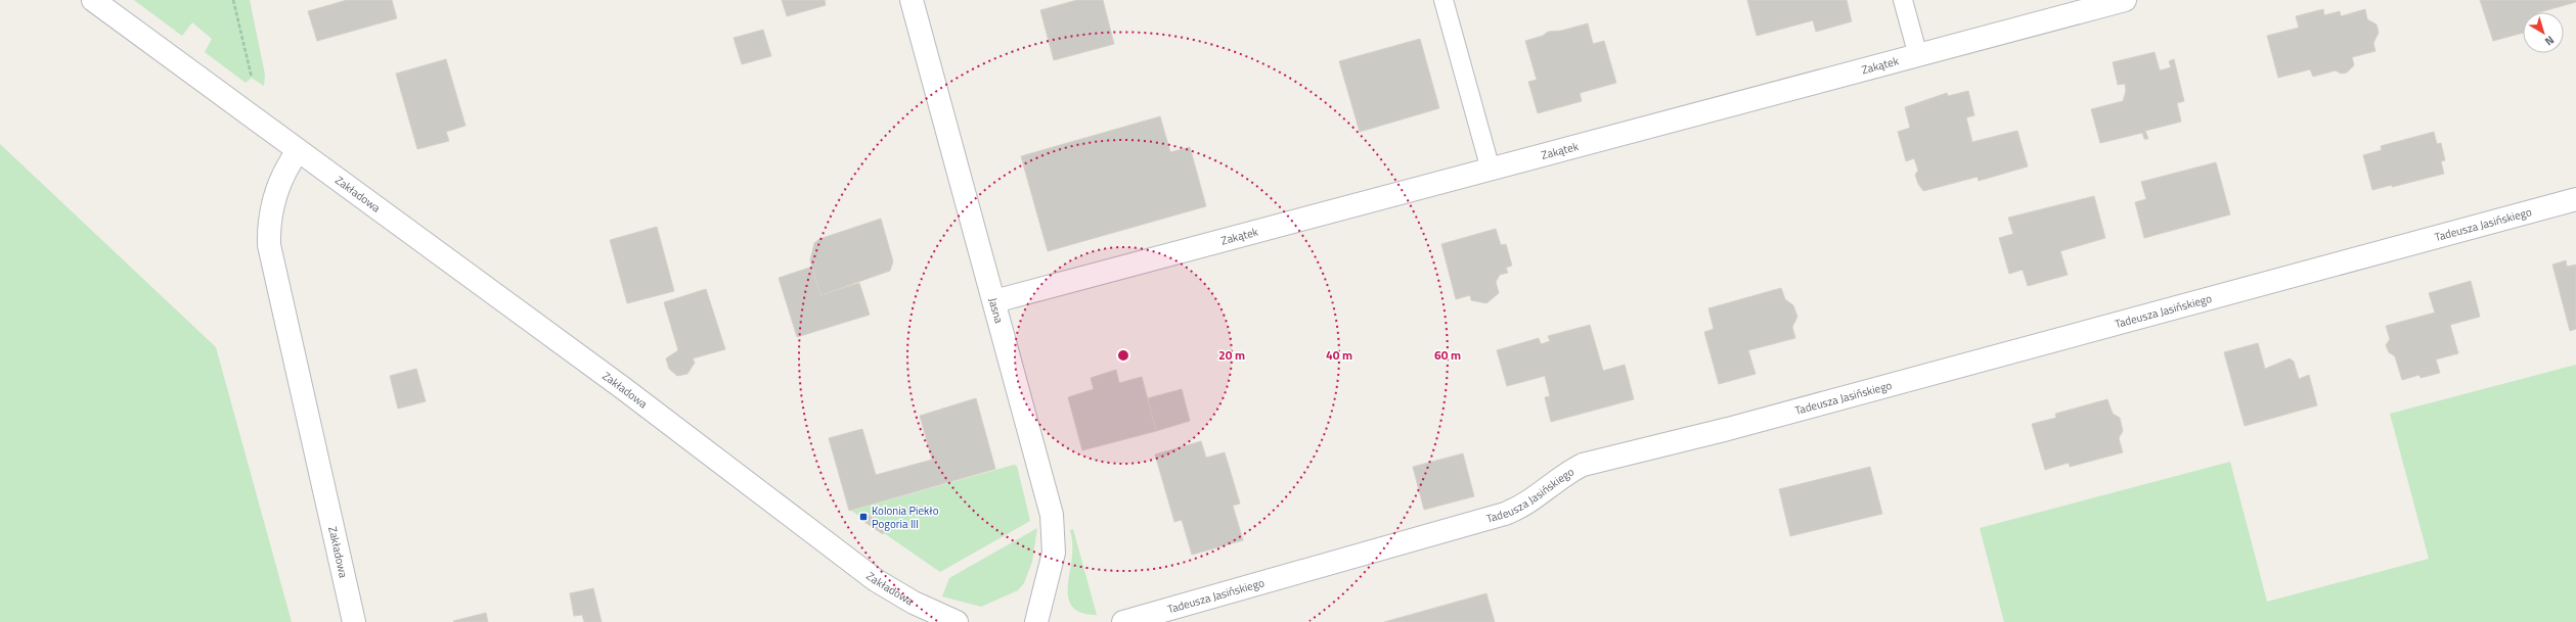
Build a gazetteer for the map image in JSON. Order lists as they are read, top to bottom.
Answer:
{
  "streets": {
    "street": [
      "Zakątek",
      "Zakładowa",
      "Tadeusza Jasińskiego",
      "Jasna"
    ]
  },
  "crossings": [
    ["Zakątek", "Jasna"]
  ],
  "places": {
    "transit": ["Kolonia Piekło Pogoria III"]
  },
  "north": "bottom right",
  "rings": ["20 m", "40 m", "60 m"]
}
